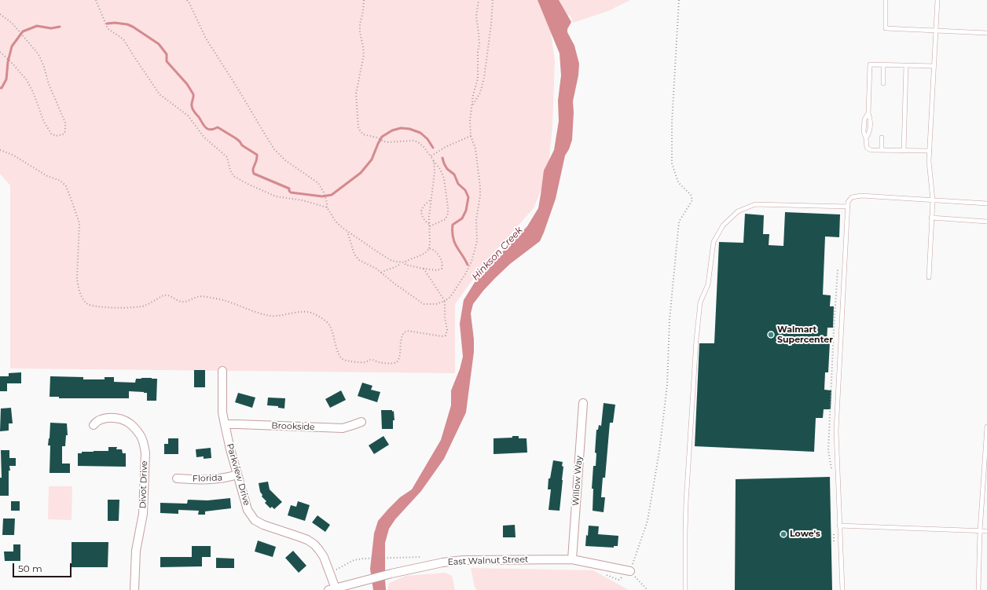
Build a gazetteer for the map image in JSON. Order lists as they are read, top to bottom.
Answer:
{
  "streets": {
    "street": [
      "Brookside",
      "Parkview Drive",
      "Florida",
      "Willow Way",
      "Divot Drive",
      "East Walnut Street"
    ]
  },
  "crossings": [
    ["Brookside", "Parkview Drive"],
    ["Parkview Drive", "Florida"],
    ["Parkview Drive", "East Walnut Street"],
    ["Willow Way", "East Walnut Street"]
  ],
  "water": ["Hinkson Creek"],
  "places": ["Walmart Supercenter", "Lowe's"],
  "scale_bar": "50 m"
}
